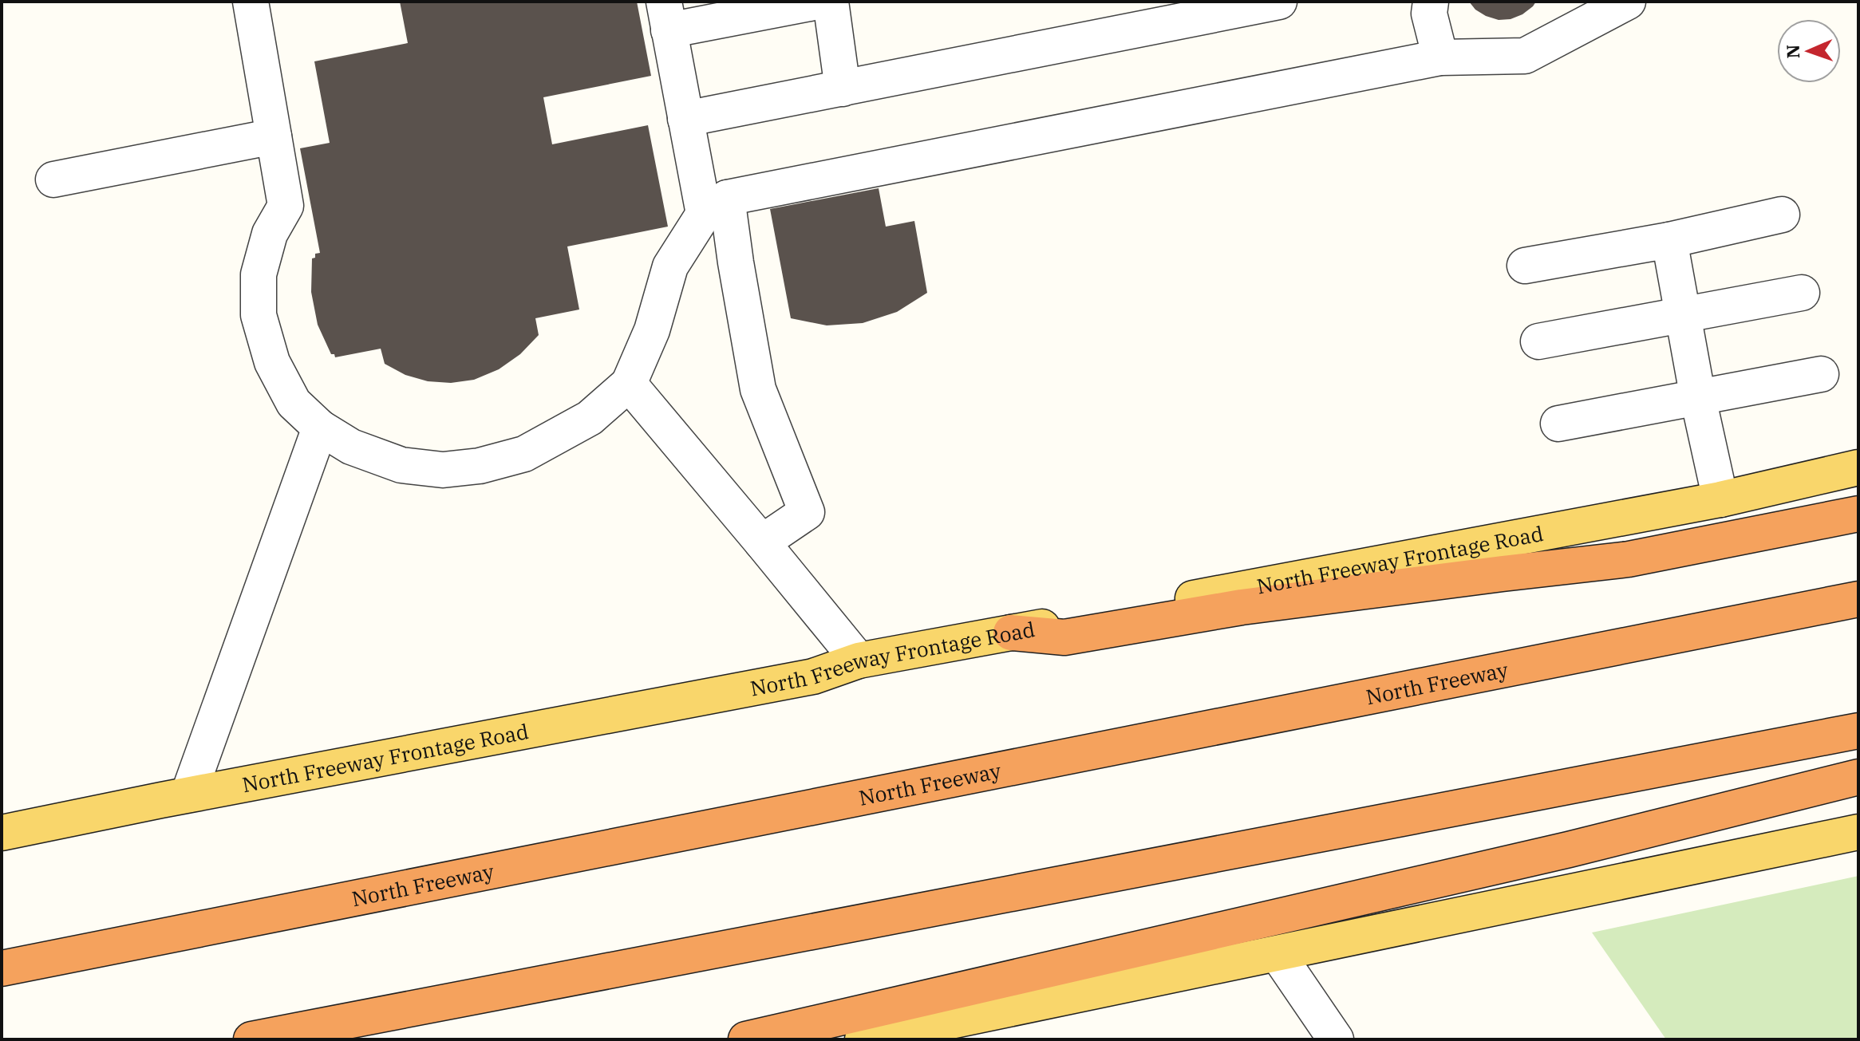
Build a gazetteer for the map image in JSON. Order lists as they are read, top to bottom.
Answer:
{
  "streets": {
    "highway": ["North Freeway"],
    "main road": ["North Freeway Frontage Road"]
  },
  "north": "left"
}
